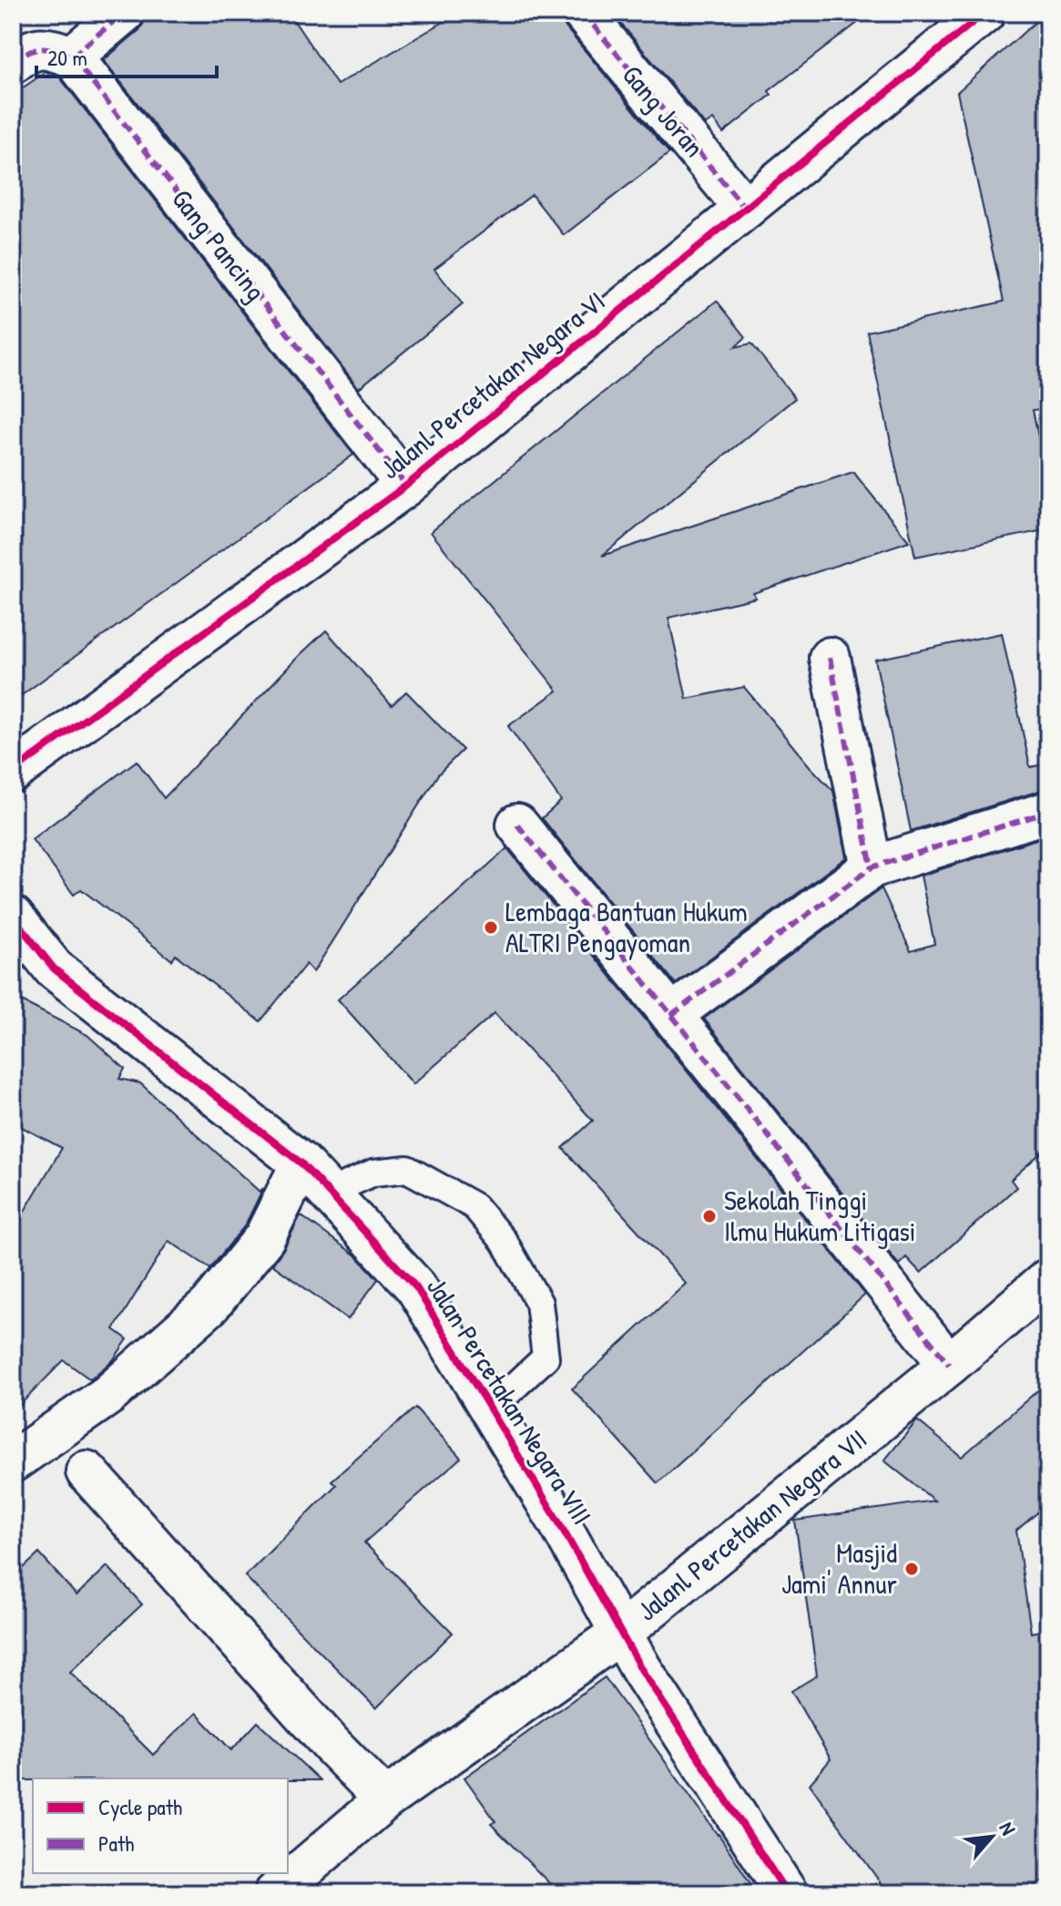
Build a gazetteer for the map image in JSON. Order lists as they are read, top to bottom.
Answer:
{
  "streets": {
    "street": [
      "Gang Joran",
      "Gang Pancing",
      "Jalanl Percetakan Negara VI",
      "Jalan Percetakan Negara VIII",
      "Jalanl Percetakan Negara VII"
    ]
  },
  "crossings": [
    ["Gang Joran", "Jalanl Percetakan Negara VI"],
    ["Gang Pancing", "Jalanl Percetakan Negara VI"],
    ["Jalan Percetakan Negara VIII", "Jalanl Percetakan Negara VII"]
  ],
  "places": ["Lembaga Bantuan Hukum ALTRI Pengayoman", "Sekolah Tinggi Ilmu Hukum Litigasi", "Masjid Jami' Annur"],
  "legend": ["Cycle path", "Path"],
  "scale_bar": "20 m",
  "north": "top right"
}
